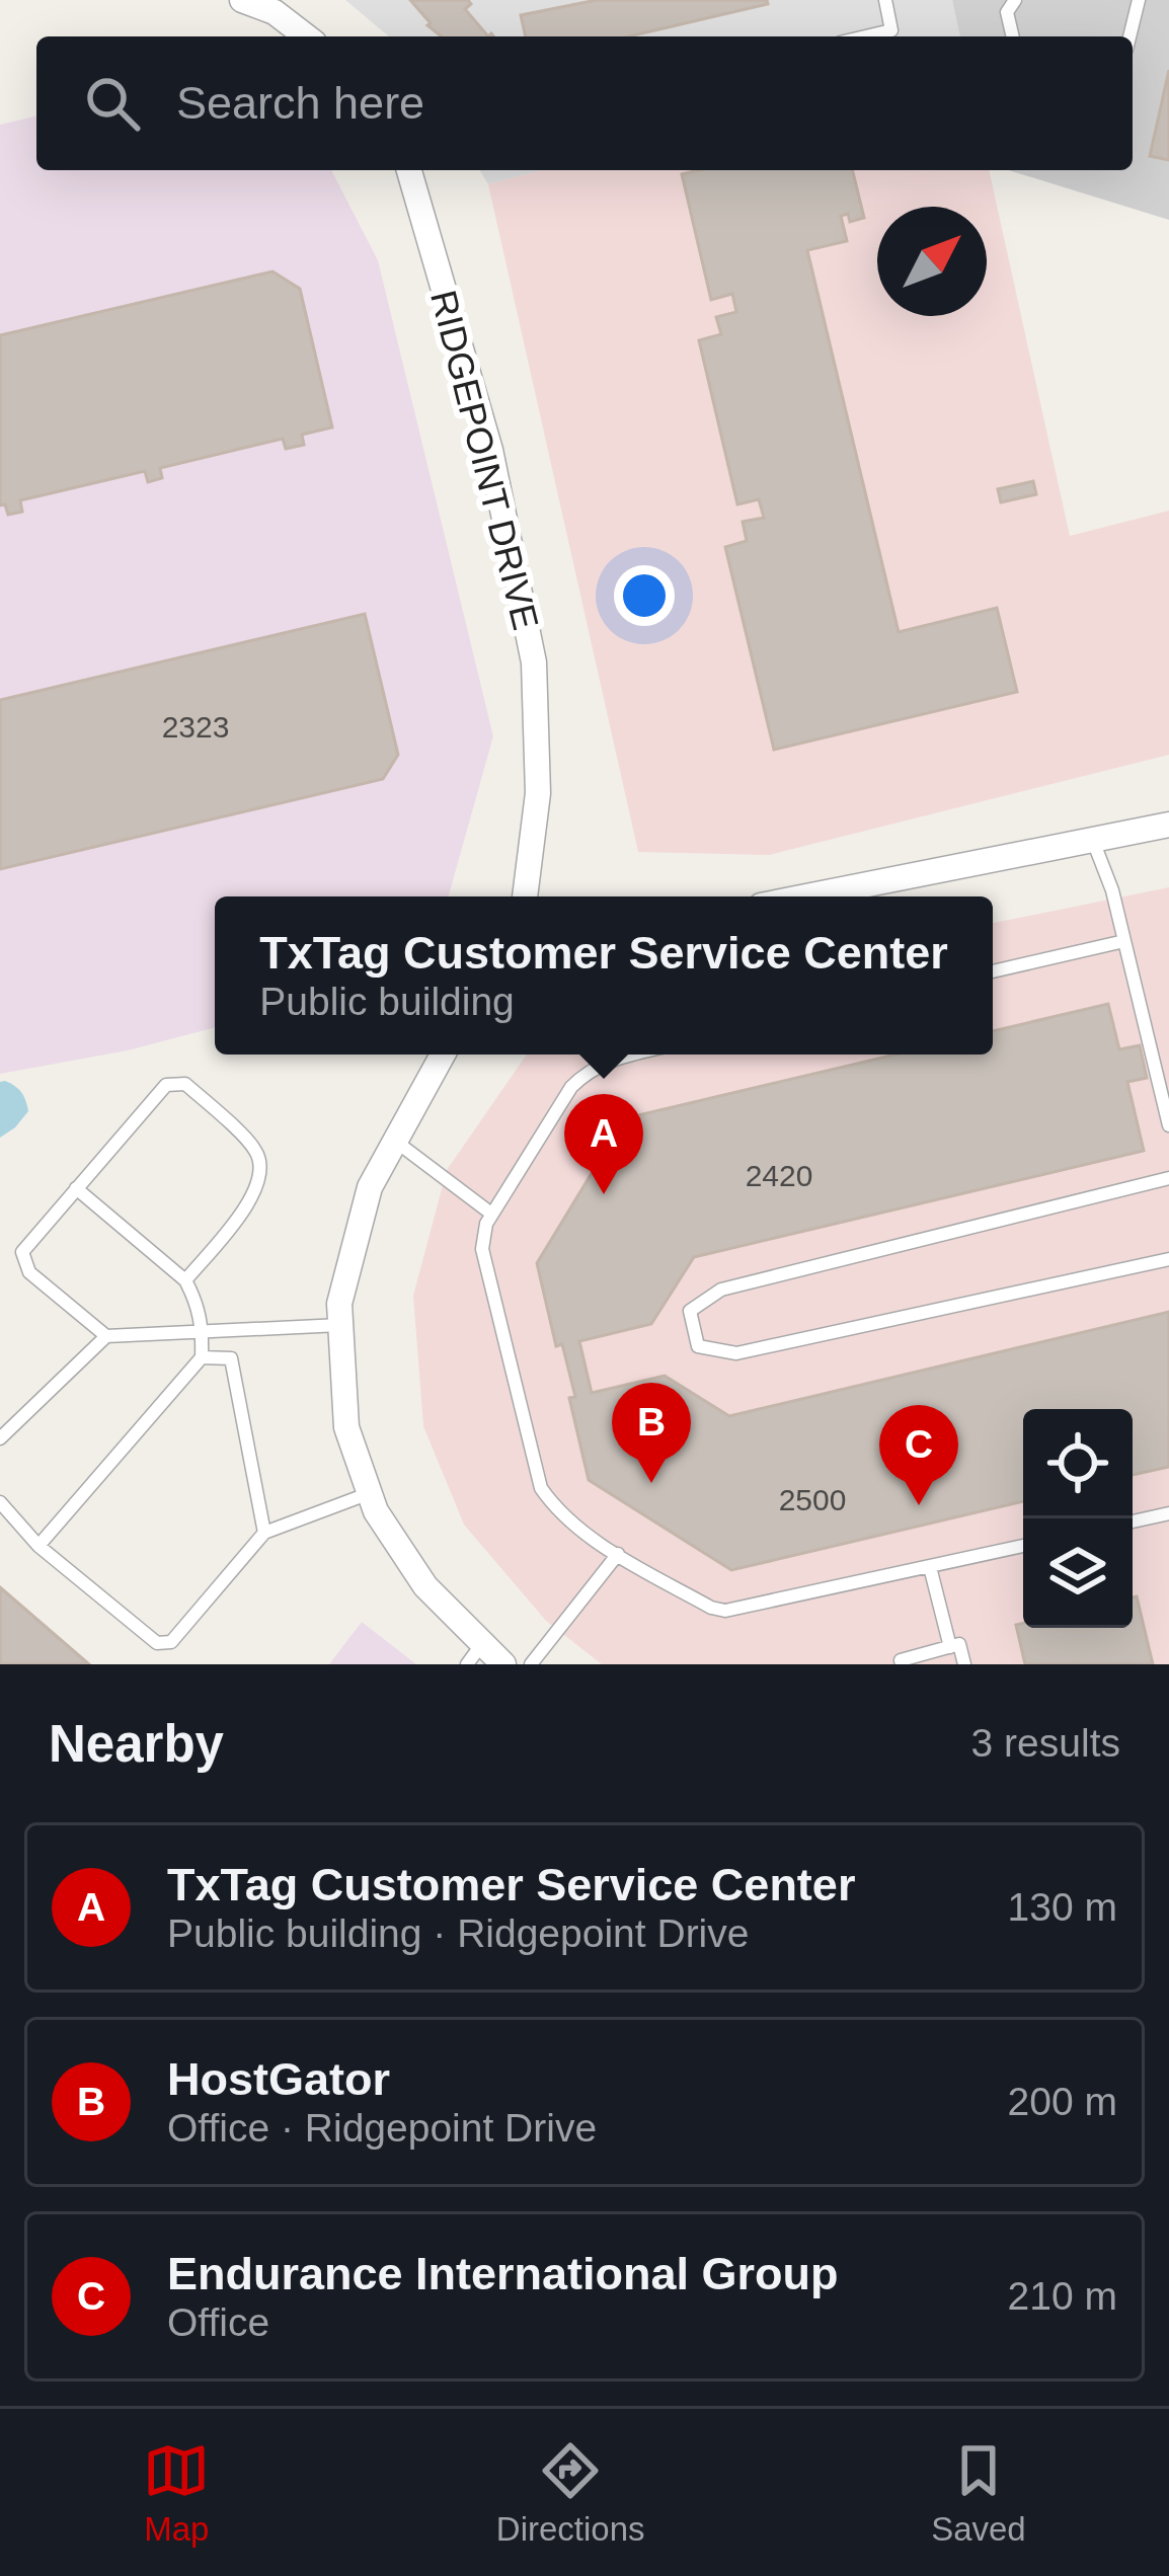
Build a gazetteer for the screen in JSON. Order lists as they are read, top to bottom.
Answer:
{
  "streets": {
    "street": ["RIDGEPOINT DRIVE"]
  },
  "house_numbers": ["2323", "2420", "2500"],
  "north": "top right",
  "page": {
    "search": "Search here",
    "popup": ["TxTag Customer Service Center", "Public building"],
    "pins": ["A", "B", "C"],
    "heading": ["Nearby", "3 results"],
    "list": [
      {
        "mark": "A",
        "name": "TxTag Customer Service Center",
        "note": "Public building · Ridgepoint Drive",
        "value": "130 m"
      },
      {
        "mark": "B",
        "name": "HostGator",
        "note": "Office · Ridgepoint Drive",
        "value": "200 m"
      },
      {
        "mark": "C",
        "name": "Endurance International Group",
        "note": "Office",
        "value": "210 m"
      }
    ],
    "nav": ["Map", "Directions", "Saved"]
  }
}
